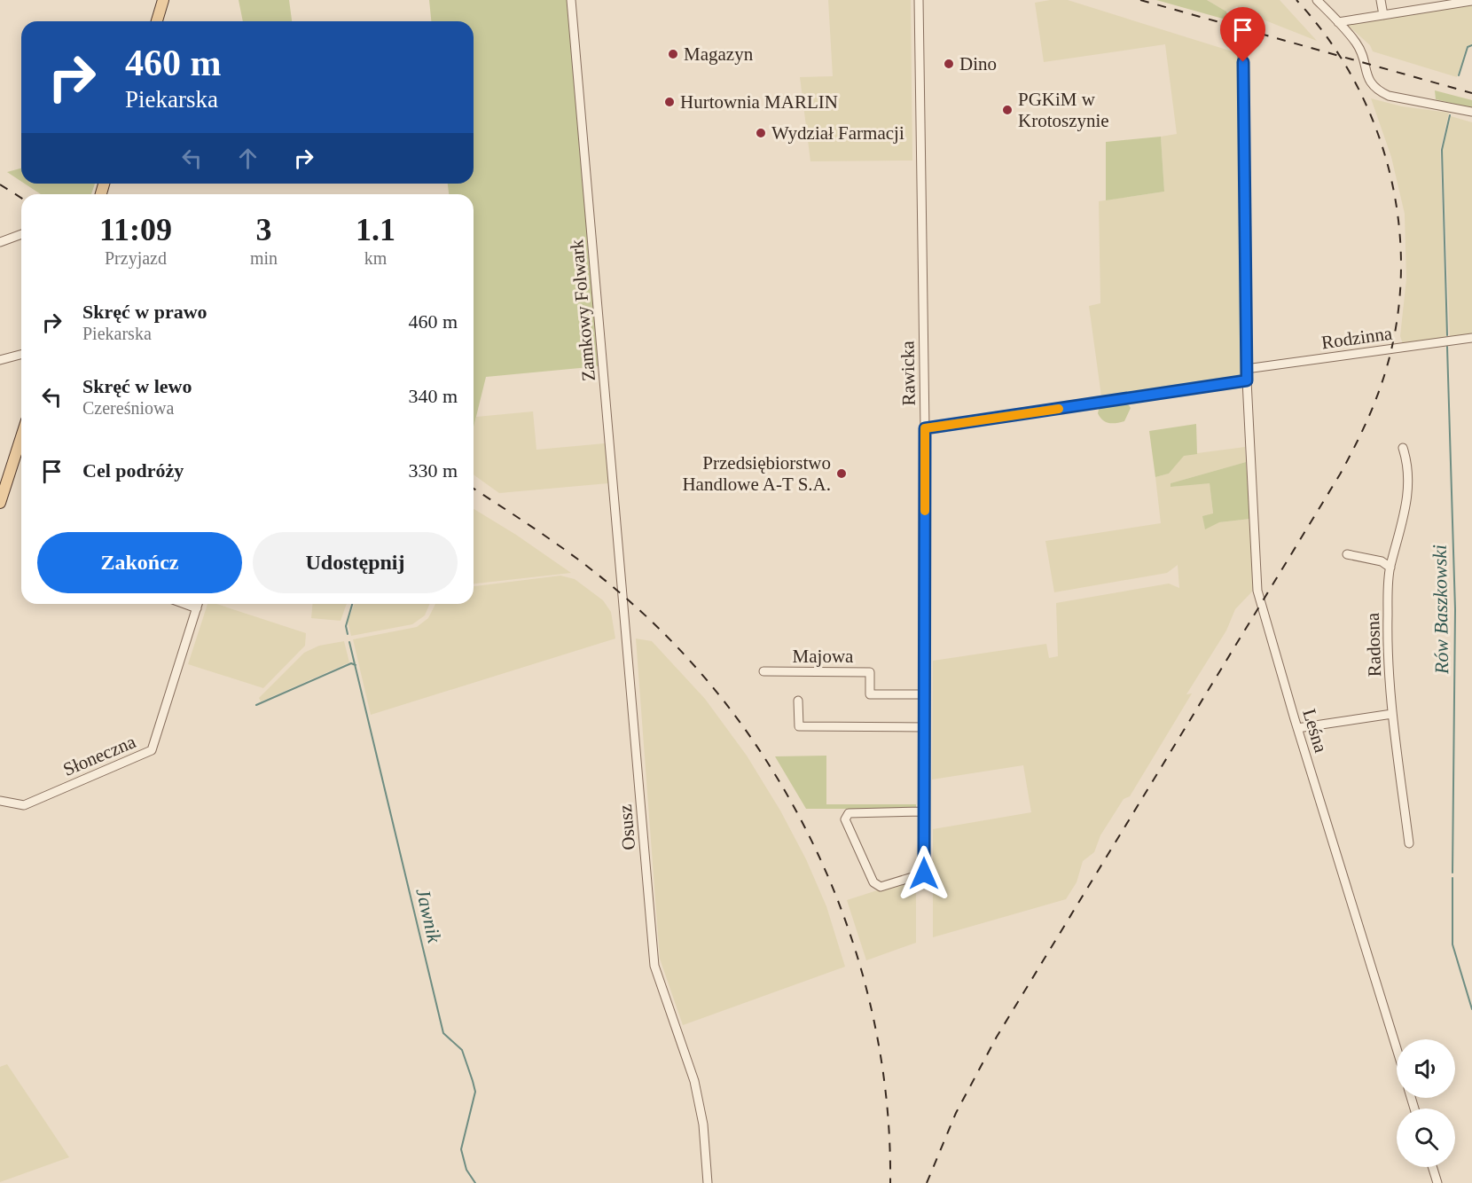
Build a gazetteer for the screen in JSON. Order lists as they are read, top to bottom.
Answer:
{
  "streets": {
    "street": [
      "Zamkowy Folwark",
      "Rodzinna",
      "Rawicka",
      "Radosna",
      "Majowa",
      "Leśna",
      "Słoneczna",
      "Osusz"
    ]
  },
  "crossings": [
    ["Zamkowy Folwark", "Osusz"],
    ["Rodzinna", "Leśna"],
    ["Rawicka", "Majowa"]
  ],
  "water": ["Rów Baszkowski", "Jawnik"],
  "places": [
    "Magazyn",
    "Dino",
    "Hurtownia MARLIN",
    "PGKiM w Krotoszynie",
    "Wydział Farmacji",
    "Przedsiębiorstwo Handlowe A-T S.A."
  ],
  "page": {
    "turn": ["460 m", "Piekarska"],
    "eta": [
      "11:09",
      "Przyjazd",
      "3",
      "min",
      "1.1",
      "km"
    ],
    "list": [
      {
        "name": "Skręć w prawo",
        "note": "Piekarska",
        "value": "460 m"
      },
      {
        "name": "Skręć w lewo",
        "note": "Czereśniowa",
        "value": "340 m"
      },
      {
        "name": "Cel podróży",
        "value": "330 m"
      }
    ],
    "buttons": ["Zakończ", "Udostępnij"]
  }
}
